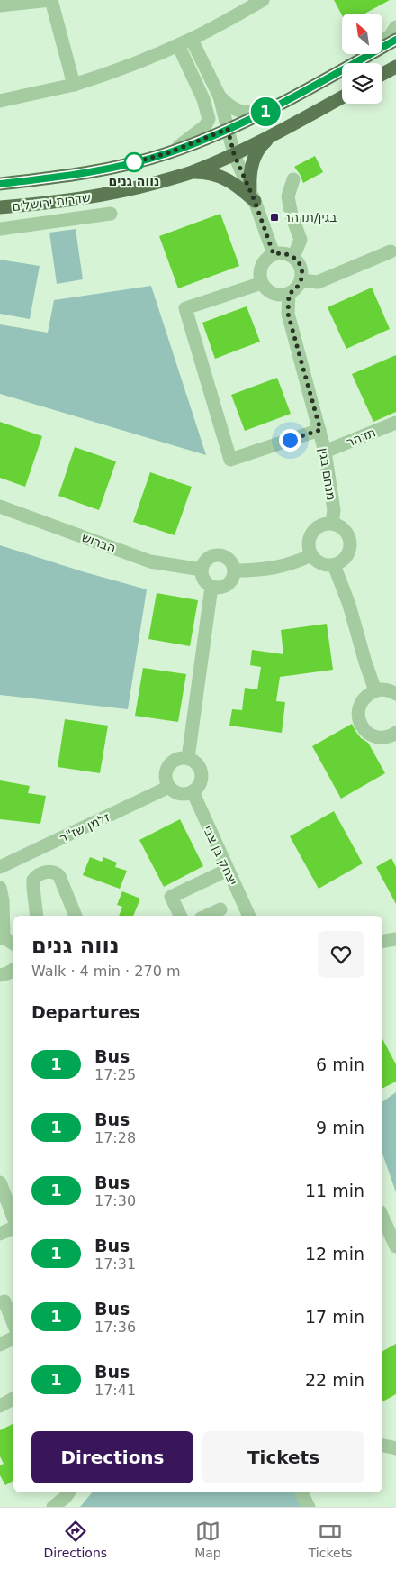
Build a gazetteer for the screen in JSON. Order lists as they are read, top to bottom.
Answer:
{
  "streets": {
    "main road": ["שדרות ירושלים"],
    "street": [
      "תדהר",
      "מנחם בגין",
      "הברוש",
      "זלמן שז\"ר",
      "יצחק בן צבי"
    ]
  },
  "crossings": [
    ["תדהר", "מנחם בגין"],
    ["זלמן שז\"ר", "יצחק בן צבי"]
  ],
  "places": {
    "other": ["נווה גנים"],
    "transit": ["בגין/תדהר"]
  },
  "lines": ["bus line 1"],
  "north": "top left",
  "page": {
    "on_map": "1",
    "heading": [
      ["נווה גנים", "Walk · 4 min · 270 m"],
      "Departures"
    ],
    "list": [
      {
        "mark": "1",
        "name": "Bus",
        "note": "17:25",
        "value": "6 min"
      },
      {
        "mark": "1",
        "name": "Bus",
        "note": "17:28",
        "value": "9 min"
      },
      {
        "mark": "1",
        "name": "Bus",
        "note": "17:30",
        "value": "11 min"
      },
      {
        "mark": "1",
        "name": "Bus",
        "note": "17:31",
        "value": "12 min"
      },
      {
        "mark": "1",
        "name": "Bus",
        "note": "17:36",
        "value": "17 min"
      },
      {
        "mark": "1",
        "name": "Bus",
        "note": "17:41",
        "value": "22 min"
      }
    ],
    "buttons": ["Directions", "Tickets"],
    "tabs": ["Directions", "Map", "Tickets"]
  }
}
